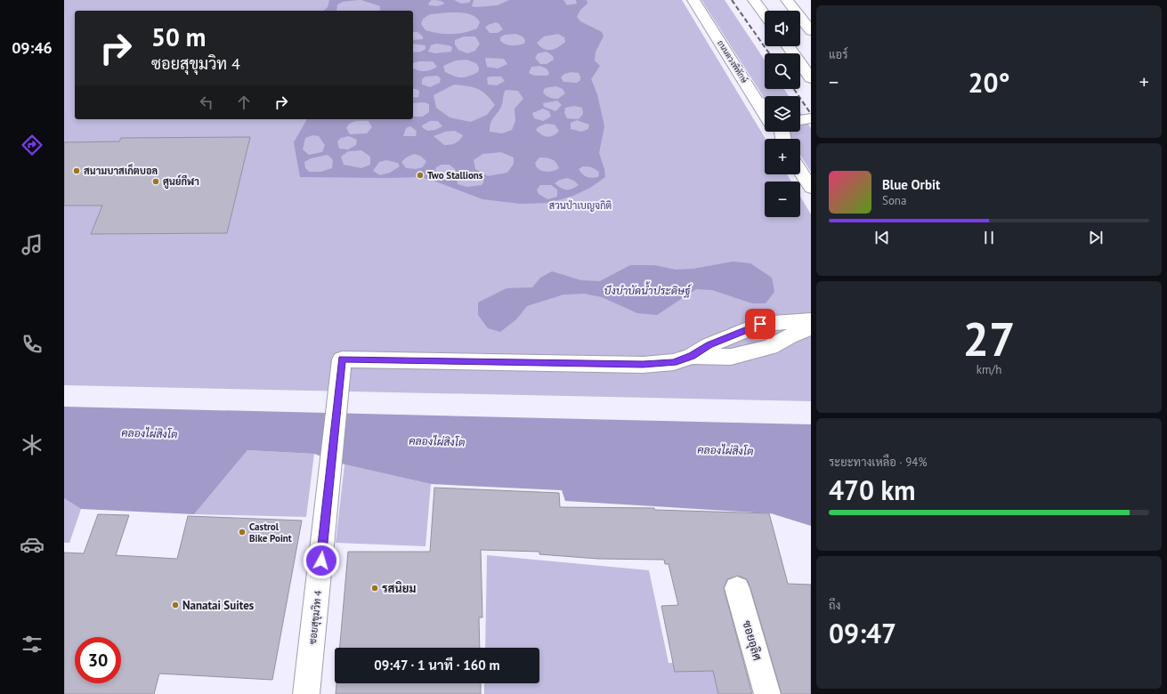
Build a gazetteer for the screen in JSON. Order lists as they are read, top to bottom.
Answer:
{
  "streets": {
    "main road": ["ถนนดวงพิทักษ์", "ซอยสุขุมวิท 4", "ซอยอุลิศ"]
  },
  "water": ["บึงบำบัดน้ำประดิษฐ์", "คลองไผ่สิงโต"],
  "parks": ["สวนป่าเบญจกิติ"],
  "places": [
    "สนามบาสเก็ตบอล",
    "Two Stallions",
    "ศูนย์กีฬา",
    "Castrol Bike Point",
    "รสนิยม",
    "Nanatai Suites"
  ],
  "page": {
    "tabs": "09:46",
    "tile": [
      "แอร์",
      ["27", "km/h"],
      ["ระยะทางเหลือ · 94%", "470 km"],
      ["ถึง", "09:47"]
    ],
    "map_buttons": ["+", "−"],
    "turn": ["50 m", "ซอยสุขุมวิท 4"],
    "heat": ["−", "20°", "+"],
    "song": ["Blue Orbit", "Sona"],
    "limit": "30",
    "trip": "09:47 · 1 นาที · 160 m"
  }
}
